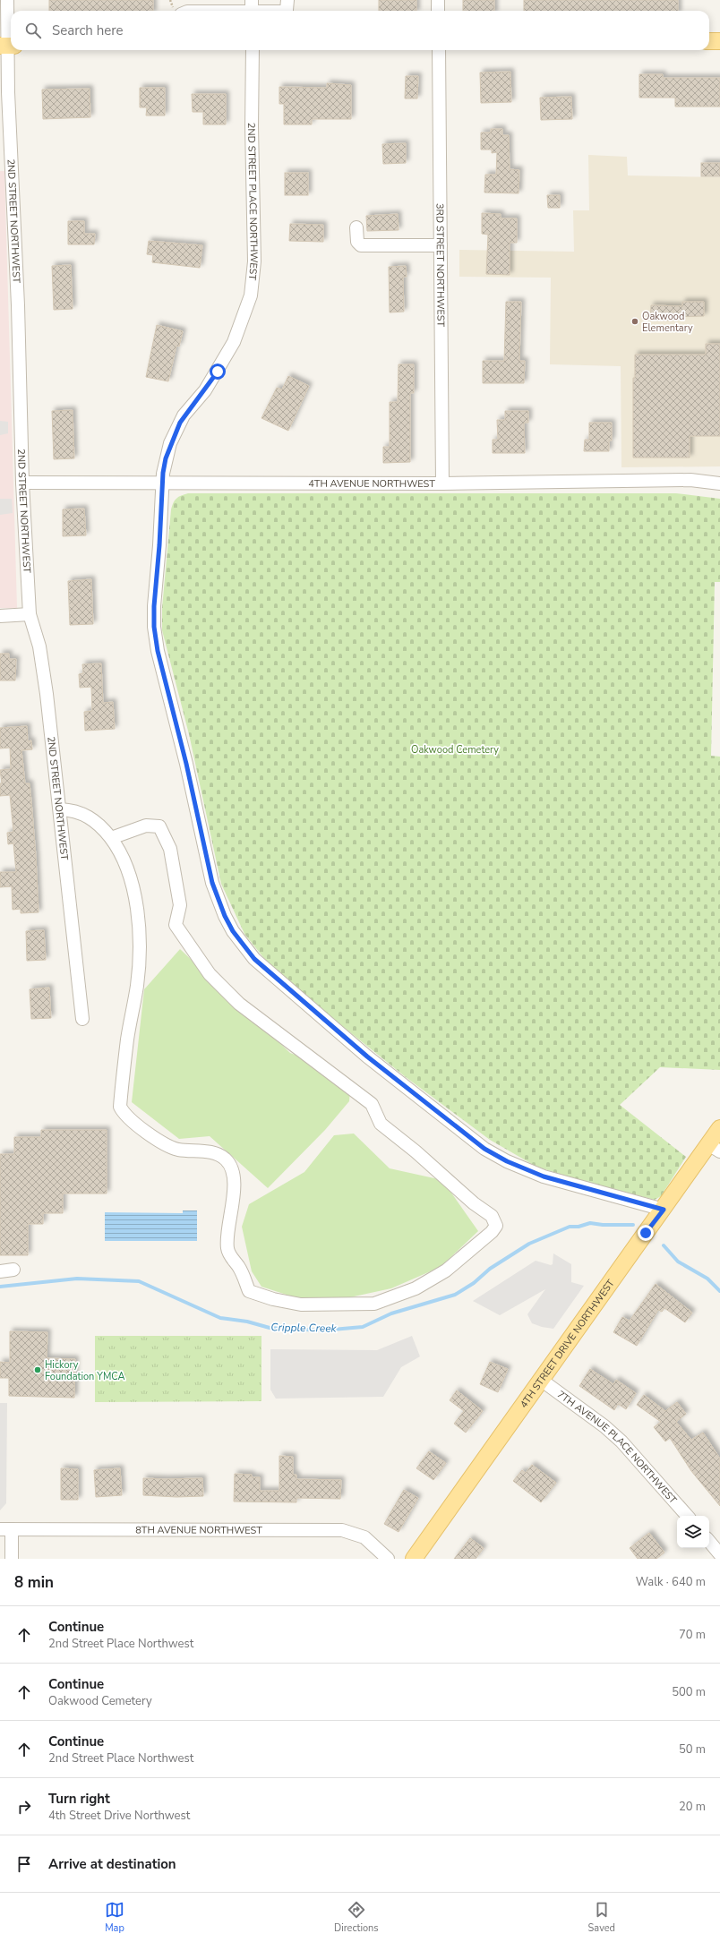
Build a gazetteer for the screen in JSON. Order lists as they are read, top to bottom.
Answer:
{
  "streets": {
    "main road": ["4TH STREET DRIVE NORTHWEST"],
    "street": [
      "2ND STREET PLACE NORTHWEST",
      "2ND STREET NORTHWEST",
      "3RD STREET NORTHWEST",
      "4TH AVENUE NORTHWEST",
      "7TH AVENUE PLACE NORTHWEST",
      "8TH AVENUE NORTHWEST"
    ]
  },
  "crossings": [
    ["2ND STREET PLACE NORTHWEST", "4TH AVENUE NORTHWEST"],
    ["2ND STREET NORTHWEST", "4TH AVENUE NORTHWEST"],
    ["3RD STREET NORTHWEST", "4TH AVENUE NORTHWEST"],
    ["4TH STREET DRIVE NORTHWEST", "7TH AVENUE PLACE NORTHWEST"]
  ],
  "water": ["Cripple Creek"],
  "parks": ["Oakwood Cemetery"],
  "places": ["Oakwood Elementary", "Hickory Foundation YMCA"],
  "page": {
    "search": "Search here",
    "heading": ["8 min", "Walk · 640 m"],
    "list": [
      ["Continue", "2nd Street Place Northwest", "70 m"],
      ["Continue", "Oakwood Cemetery", "500 m"],
      ["Continue", "2nd Street Place Northwest", "50 m"],
      ["Turn right", "4th Street Drive Northwest", "20 m"],
      "Arrive at destination"
    ],
    "nav": ["Map", "Directions", "Saved"]
  }
}
